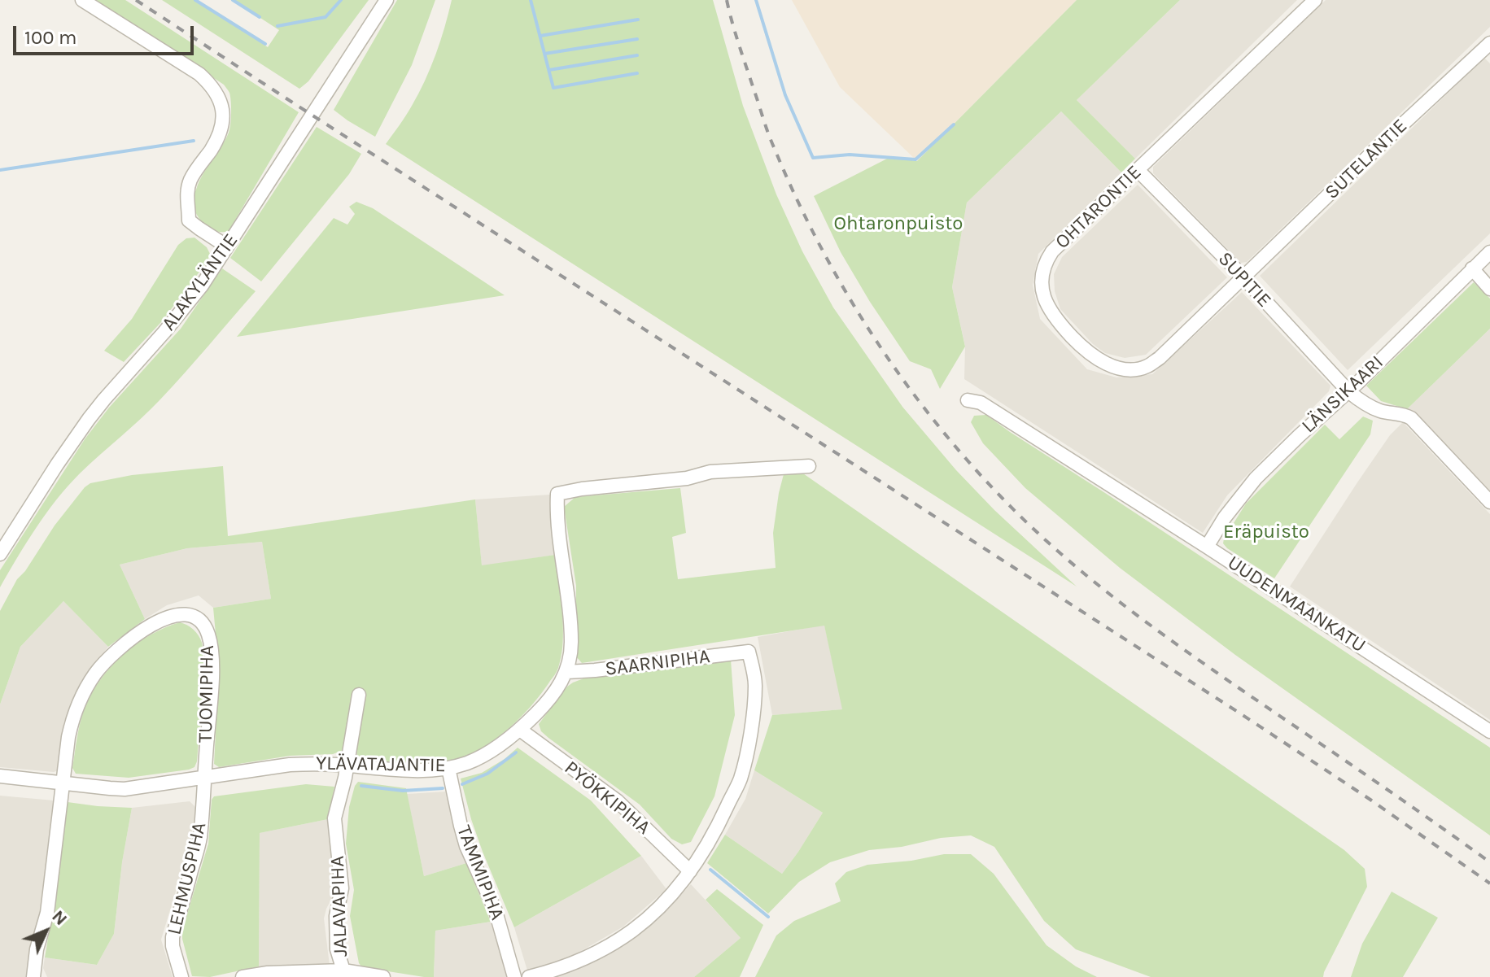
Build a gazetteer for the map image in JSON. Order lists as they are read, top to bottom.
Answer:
{
  "streets": {
    "street": [
      "SUTELANTIE",
      "OHTARONTIE",
      "SUPITIE",
      "ALAKYLÄNTIE",
      "LÄNSIKAARI",
      "UUDENMAANKATU",
      "SAARNIPIHA",
      "TUOMIPIHA",
      "YLÄVATAJANTIE",
      "PYÖKKIPIHA",
      "TAMMIPIHA",
      "LEHMUSPIHA",
      "JALAVAPIHA"
    ]
  },
  "crossings": [
    ["SUTELANTIE", "OHTARONTIE"],
    ["SUTELANTIE", "SUPITIE"],
    ["OHTARONTIE", "SUPITIE"],
    ["SUPITIE", "LÄNSIKAARI"],
    ["LÄNSIKAARI", "UUDENMAANKATU"],
    ["SAARNIPIHA", "YLÄVATAJANTIE"],
    ["SAARNIPIHA", "PYÖKKIPIHA"],
    ["TUOMIPIHA", "YLÄVATAJANTIE"],
    ["TUOMIPIHA", "LEHMUSPIHA"],
    ["YLÄVATAJANTIE", "PYÖKKIPIHA"],
    ["YLÄVATAJANTIE", "TAMMIPIHA"],
    ["YLÄVATAJANTIE", "LEHMUSPIHA"],
    ["YLÄVATAJANTIE", "JALAVAPIHA"]
  ],
  "parks": ["Ohtaronpuisto", "Eräpuisto"],
  "scale_bar": "100 m",
  "north": "top right"
}
